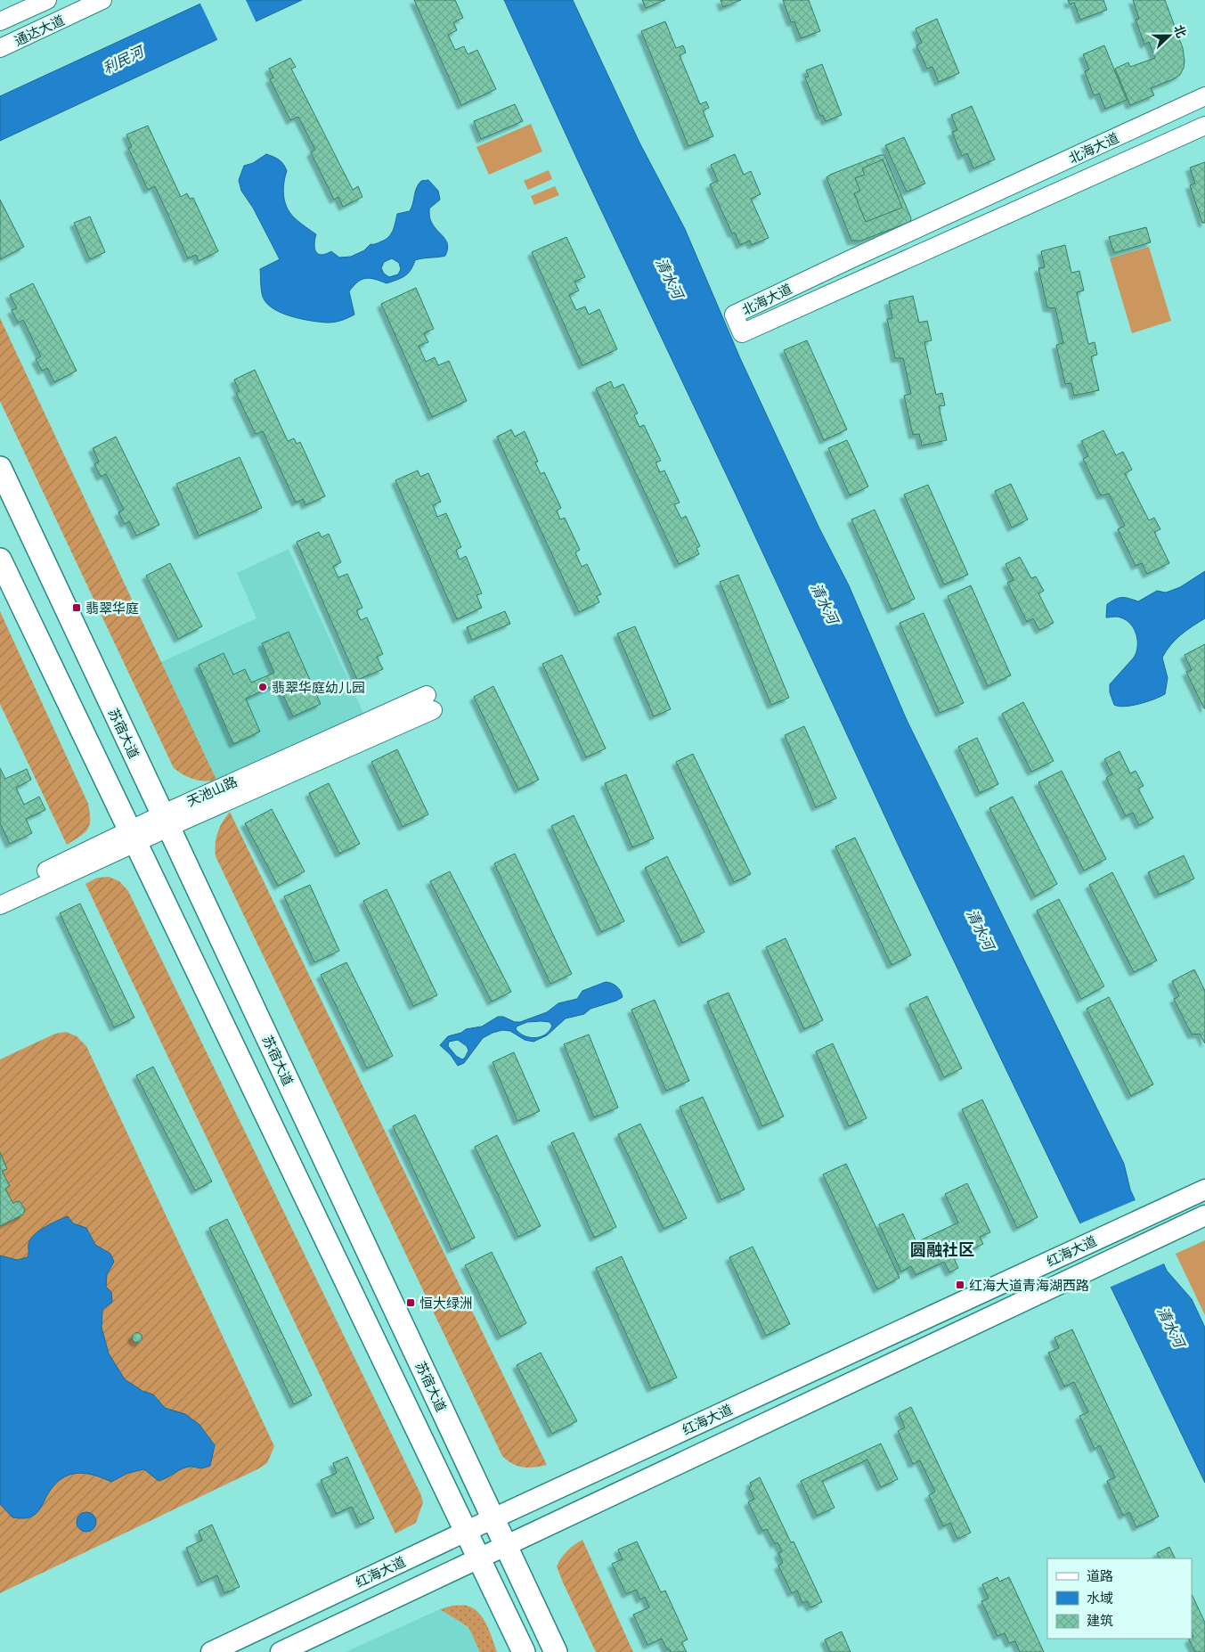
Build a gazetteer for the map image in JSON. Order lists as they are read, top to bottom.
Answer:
{
  "streets": {
    "main road": ["苏宿大道", "红海大道"],
    "street": ["通达大道", "北海大道"]
  },
  "crossings": [
    ["苏宿大道", "红海大道"]
  ],
  "districts": ["圆融社区"],
  "water": ["利民河", "清水河"],
  "places": {
    "transit": ["翡翠华庭", "红海大道青海湖西路", "恒大绿洲"],
    "other": ["翡翠华庭幼儿园"]
  },
  "legend": ["道路", "水域", "建筑"],
  "north": "right"
}
